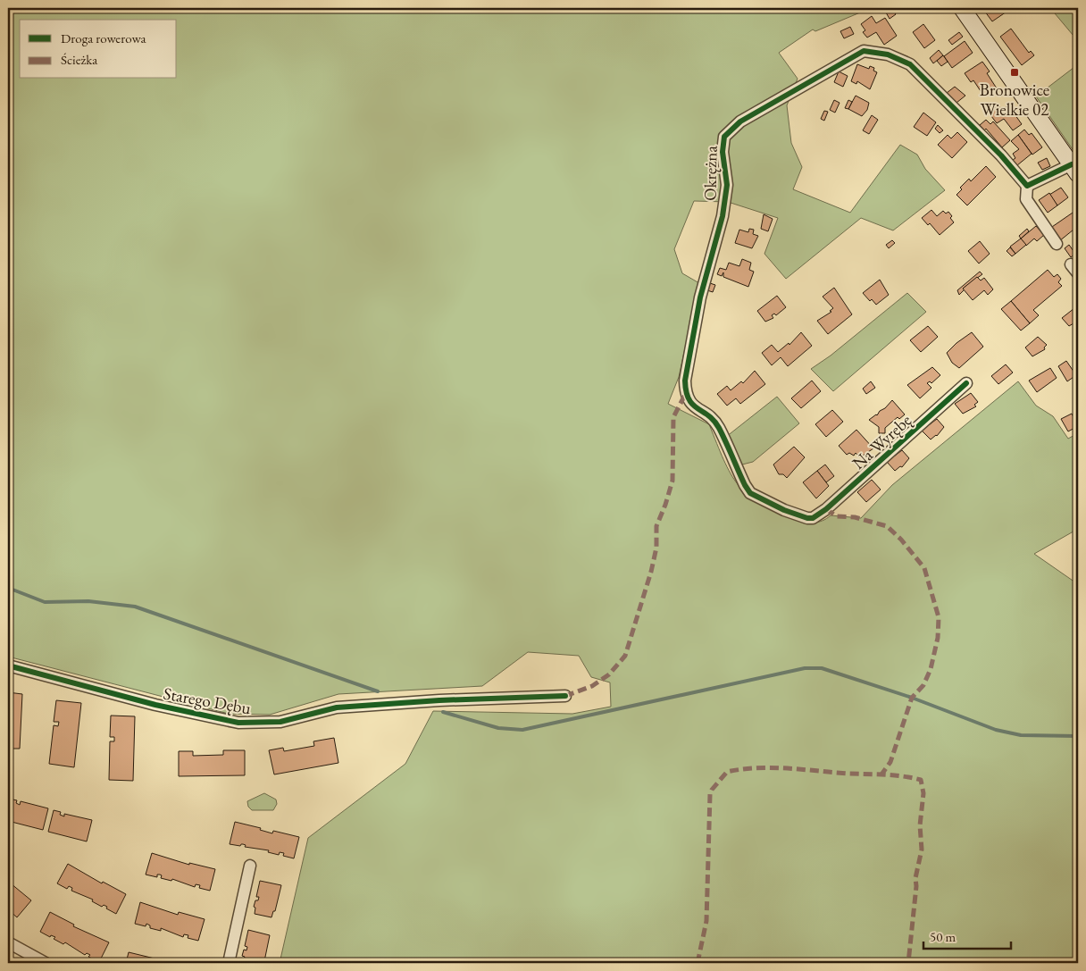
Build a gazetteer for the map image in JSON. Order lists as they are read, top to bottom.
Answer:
{
  "streets": {
    "street": ["Okrężna", "Na Wyrębę", "Starego Dębu"]
  },
  "crossings": [
    ["Okrężna", "Na Wyrębę"]
  ],
  "places": {
    "transit": ["Bronowice Wielkie 02"]
  },
  "legend": ["Droga rowerowa", "Ścieżka"],
  "scale_bar": "50 m"
}
